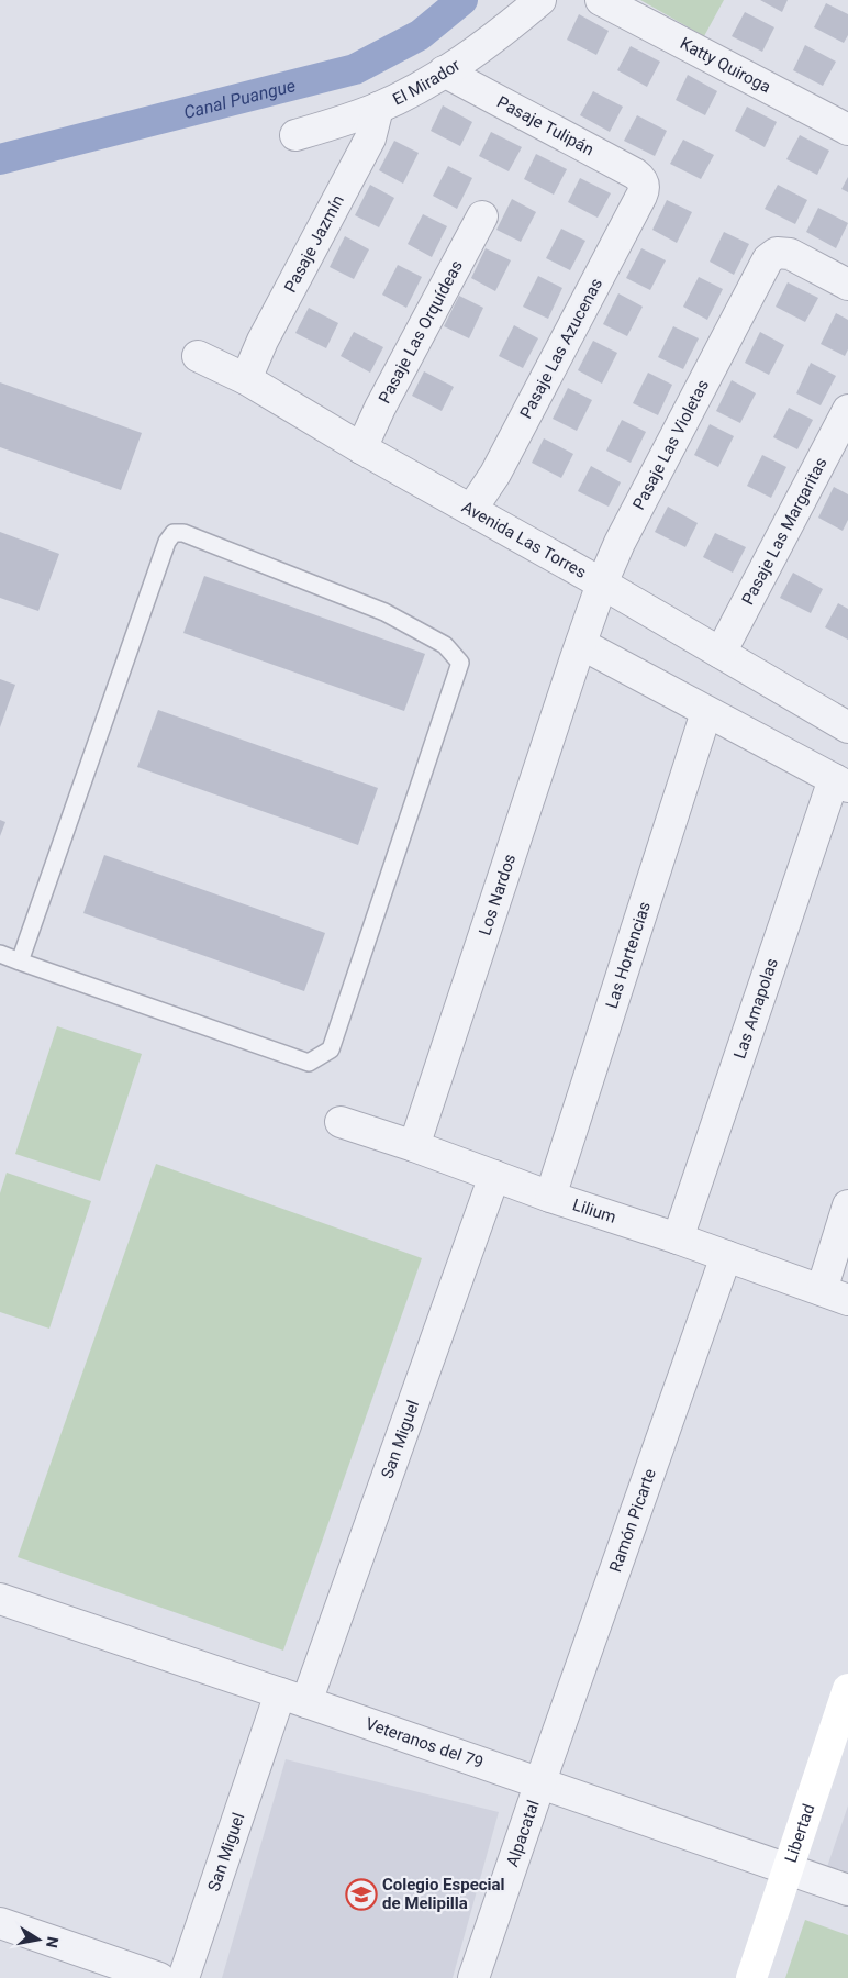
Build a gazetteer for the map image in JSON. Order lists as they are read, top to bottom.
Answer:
{
  "streets": {
    "main road": ["Libertad"],
    "street": [
      "Katty Quiroga",
      "El Mirador",
      "Pasaje Tulipán",
      "Pasaje Jazmín",
      "Pasaje Las Orquídeas",
      "Pasaje Las Azucenas",
      "Pasaje Las Violetas",
      "Pasaje Las Margaritas",
      "Avenida Las Torres",
      "Los Nardos",
      "Las Hortencias",
      "Las Amapolas",
      "Lilium",
      "San Miguel",
      "Ramón Picarte",
      "Veteranos del 79",
      "Alpacatal"
    ]
  },
  "crossings": [
    ["El Mirador", "Pasaje Tulipán"],
    ["El Mirador", "Pasaje Jazmín"],
    ["Pasaje Tulipán", "Pasaje Las Azucenas"],
    ["Pasaje Jazmín", "Avenida Las Torres"],
    ["Pasaje Las Orquídeas", "Avenida Las Torres"],
    ["Pasaje Las Azucenas", "Avenida Las Torres"],
    ["Pasaje Las Violetas", "Avenida Las Torres"],
    ["Pasaje Las Violetas", "Los Nardos"],
    ["Pasaje Las Margaritas", "Avenida Las Torres"],
    ["Los Nardos", "Lilium"],
    ["Las Hortencias", "Lilium"],
    ["Las Amapolas", "Lilium"],
    ["Lilium", "San Miguel"],
    ["Lilium", "Ramón Picarte"],
    ["San Miguel", "Veteranos del 79"],
    ["Ramón Picarte", "Veteranos del 79"],
    ["Ramón Picarte", "Alpacatal"],
    ["Veteranos del 79", "Libertad"],
    ["Veteranos del 79", "Alpacatal"]
  ],
  "water": ["Canal Puangue"],
  "places": {
    "school or university": ["Colegio Especial de Melipilla"]
  },
  "north": "right"
}
